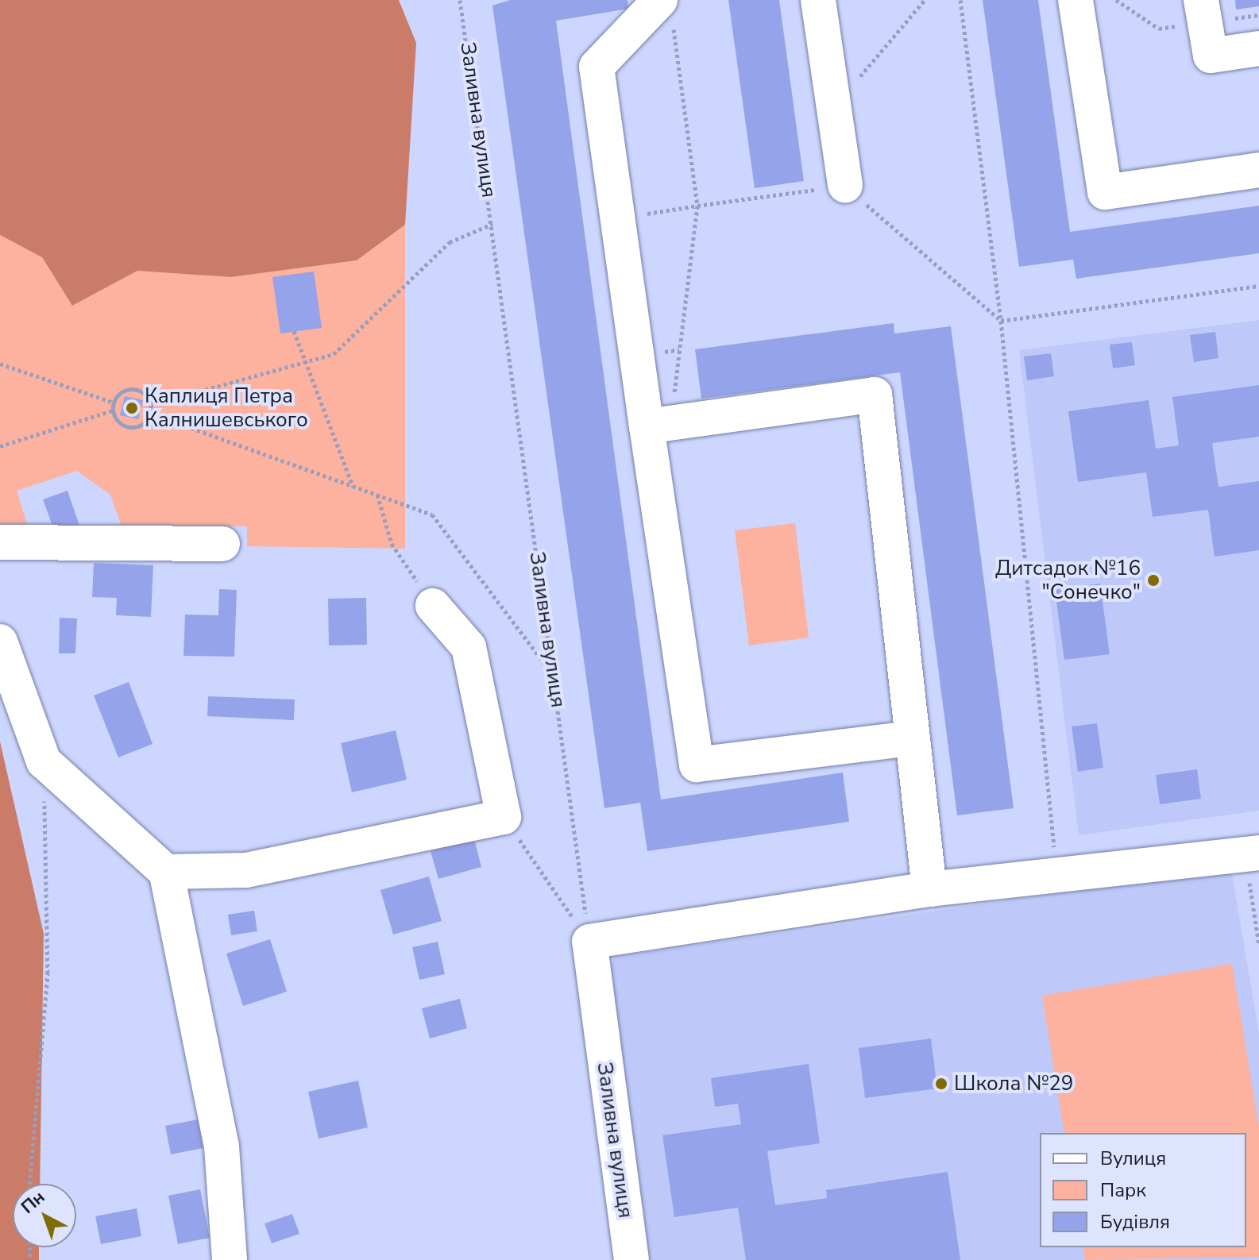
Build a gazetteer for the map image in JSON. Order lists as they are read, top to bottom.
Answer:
{
  "streets": {
    "street": ["Заливна вулиця"]
  },
  "places": ["Каплиця Петра Калнишевського", "Дитсадок №16 \"Сонечко\"", "Школа №29"],
  "legend": ["Вулиця", "Парк", "Будівля"],
  "north": "top left"
}
